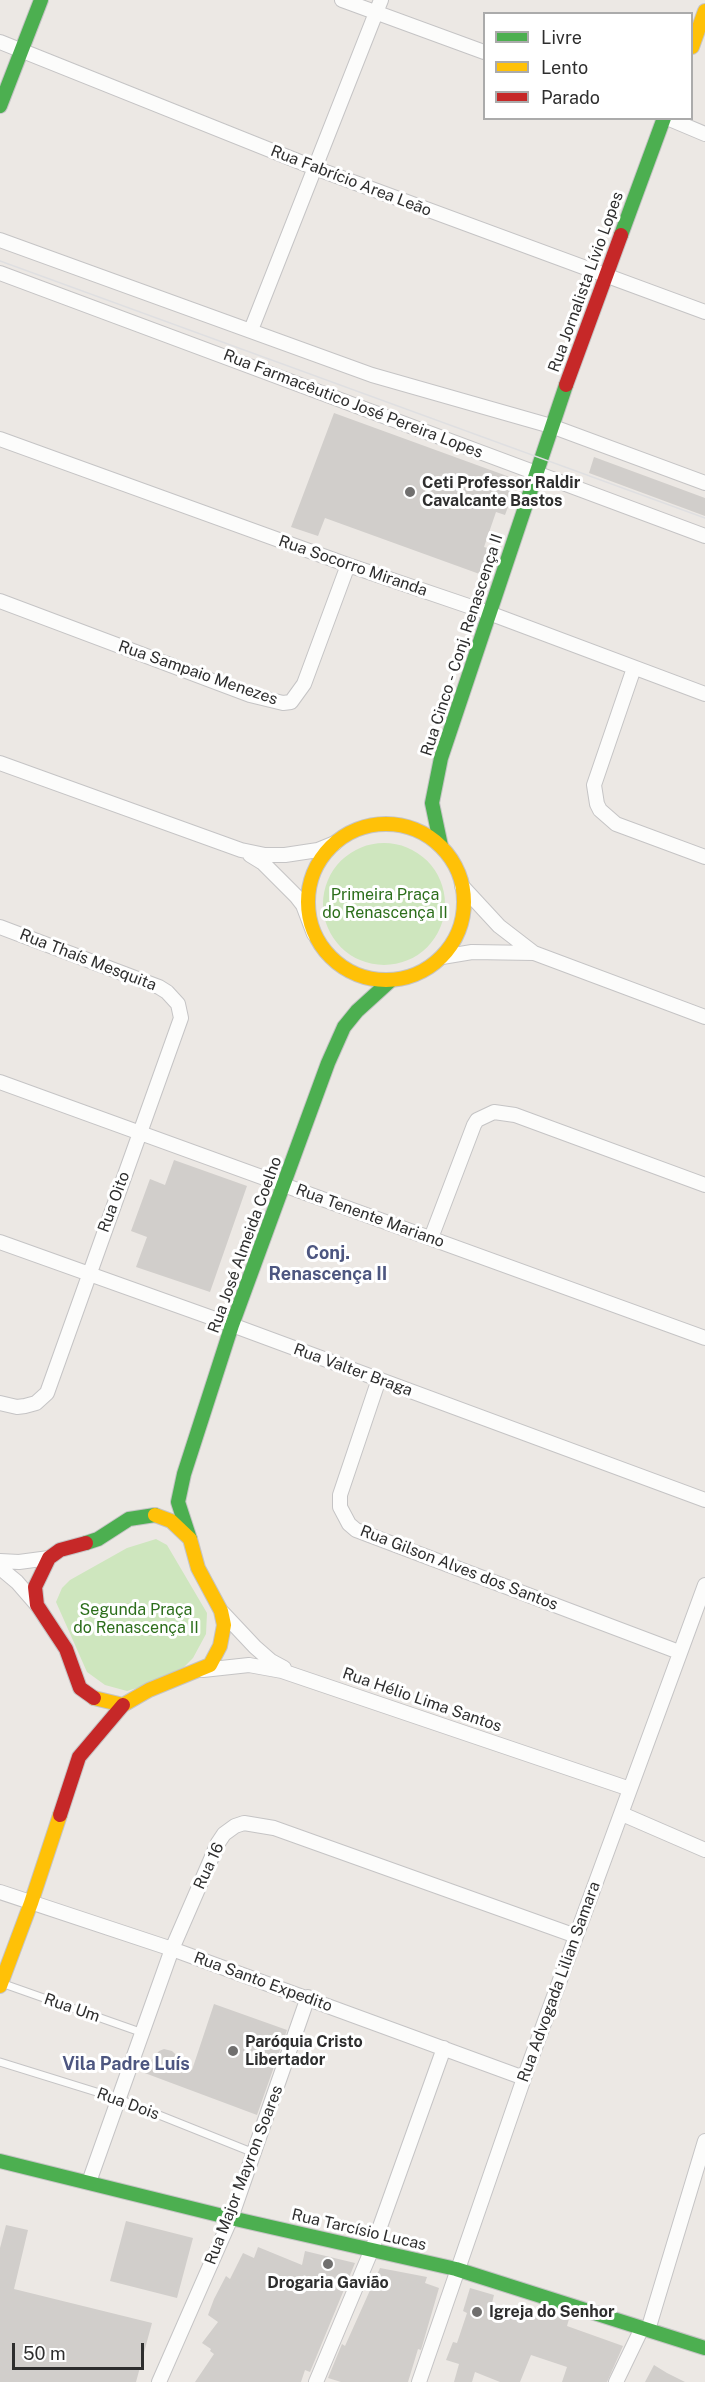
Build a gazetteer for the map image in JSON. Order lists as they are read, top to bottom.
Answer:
{
  "streets": {
    "street": [
      "Rua Fabrício Area Leão",
      "Rua Jornalista Lívio Lopes",
      "Rua Farmacêutico José Pereira Lopes",
      "Rua Socorro Miranda",
      "Rua Cinco - Conj. Renascença II",
      "Rua Sampaio Menezes",
      "Rua Thaís Mesquita",
      "Rua Oito",
      "Rua Tenente Mariano",
      "Rua José Almeida Coelho",
      "Rua Valter Braga",
      "Rua Gilson Alves dos Santos",
      "Rua Hélio Lima Santos",
      "Rua 16",
      "Rua Santo Expedito",
      "Rua Advogada Lilian Samara",
      "Rua Major Mayron Soares",
      "Rua Tarcísio Lucas"
    ],
    "lane": ["Rua Um", "Rua Dois"]
  },
  "crossings": [
    ["Rua Fabrício Area Leão", "Rua Jornalista Lívio Lopes"],
    ["Rua Jornalista Lívio Lopes", "Rua Farmacêutico José Pereira Lopes"],
    ["Rua Jornalista Lívio Lopes", "Rua Cinco - Conj. Renascença II"],
    ["Rua Farmacêutico José Pereira Lopes", "Rua Cinco - Conj. Renascença II"],
    ["Rua Socorro Miranda", "Rua Cinco - Conj. Renascença II"],
    ["Rua Socorro Miranda", "Rua Sampaio Menezes"],
    ["Rua Cinco - Conj. Renascença II", "Rua José Almeida Coelho"],
    ["Rua Thaís Mesquita", "Rua Oito"],
    ["Rua Thaís Mesquita", "Rua Tenente Mariano"],
    ["Rua Oito", "Rua Tenente Mariano"],
    ["Rua Oito", "Rua Valter Braga"],
    ["Rua Tenente Mariano", "Rua José Almeida Coelho"],
    ["Rua José Almeida Coelho", "Rua Valter Braga"],
    ["Rua José Almeida Coelho", "Rua Hélio Lima Santos"],
    ["Rua Valter Braga", "Rua Gilson Alves dos Santos"],
    ["Rua Gilson Alves dos Santos", "Rua Advogada Lilian Samara"],
    ["Rua Hélio Lima Santos", "Rua Advogada Lilian Samara"],
    ["Rua 16", "Rua Santo Expedito"],
    ["Rua 16", "Rua Advogada Lilian Samara"],
    ["Rua 16", "Rua Um"],
    ["Rua 16", "Rua Dois"],
    ["Rua 16", "Rua Tarcísio Lucas"],
    ["Rua Santo Expedito", "Rua Advogada Lilian Samara"],
    ["Rua Santo Expedito", "Rua Major Mayron Soares"],
    ["Rua Advogada Lilian Samara", "Rua Tarcísio Lucas"],
    ["Rua Dois", "Rua Major Mayron Soares"],
    ["Rua Major Mayron Soares", "Rua Tarcísio Lucas"]
  ],
  "districts": ["Conj. Renascença II", "Vila Padre Luís"],
  "parks": ["Primeira Praça do Renascença II", "Segunda Praça do Renascença II"],
  "places": [
    "Ceti Professor Raldir Cavalcante Bastos",
    "Paróquia Cristo Libertador",
    "Drogaria Gavião",
    "Igreja do Senhor"
  ],
  "legend": ["Livre", "Lento", "Parado"],
  "scale_bar": "50 m"
}
